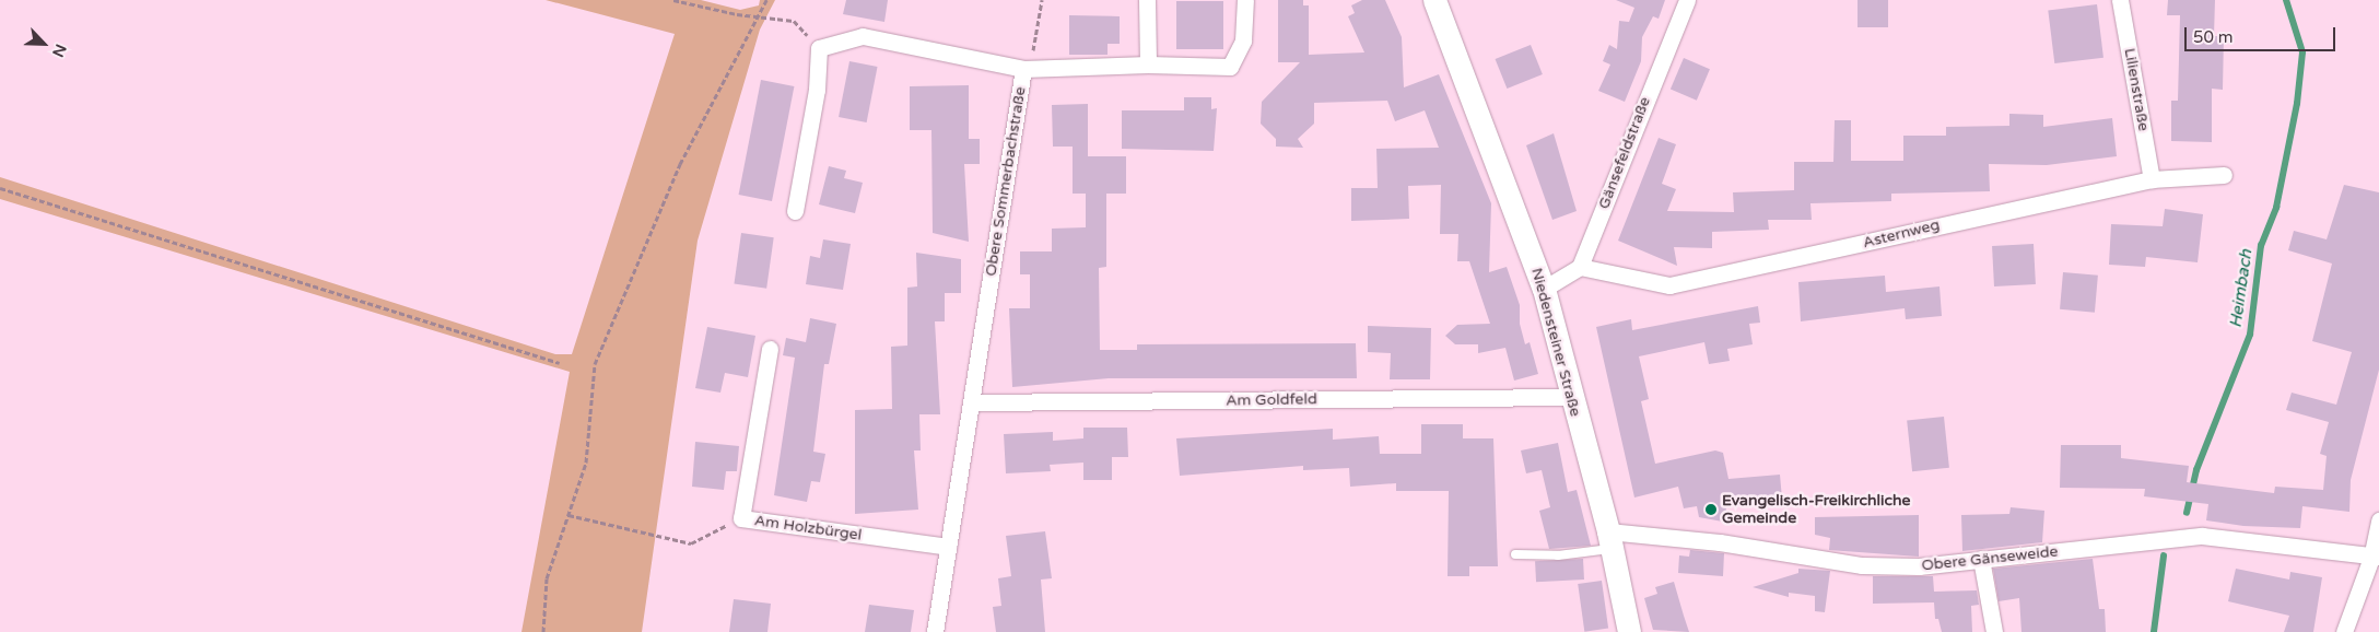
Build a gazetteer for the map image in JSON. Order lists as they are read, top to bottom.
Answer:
{
  "streets": {
    "main road": ["Niedensteiner Straße"],
    "street": [
      "Lilienstraße",
      "Gänsefeldstraße",
      "Obere Sommerbachstraße",
      "Asternweg",
      "Am Goldfeld",
      "Am Holzbürgel",
      "Obere Gänseweide"
    ]
  },
  "crossings": [
    ["Lilienstraße", "Asternweg"],
    ["Gänsefeldstraße", "Asternweg"],
    ["Obere Sommerbachstraße", "Am Goldfeld"],
    ["Obere Sommerbachstraße", "Am Holzbürgel"],
    ["Niedensteiner Straße", "Am Goldfeld"],
    ["Niedensteiner Straße", "Obere Gänseweide"]
  ],
  "water": ["Heimbach"],
  "places": ["Evangelisch-Freikirchliche Gemeinde"],
  "scale_bar": "50 m",
  "north": "bottom right"
}
